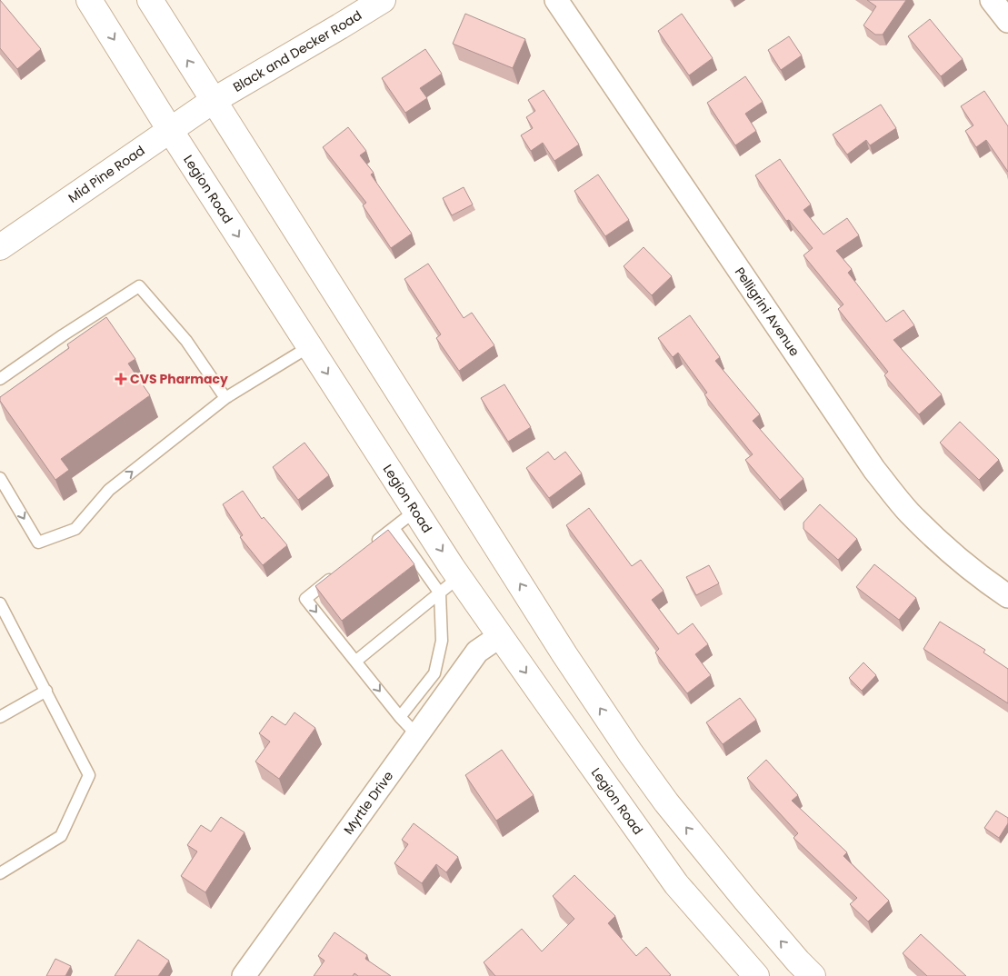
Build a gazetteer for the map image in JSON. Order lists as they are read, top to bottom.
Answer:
{
  "streets": {
    "main road": ["Black and Decker Road", "Mid Pine Road", "Legion Road"],
    "street": ["Pelligrini Avenue", "Myrtle Drive"]
  },
  "crossings": [
    ["Black and Decker Road", "Mid Pine Road"],
    ["Mid Pine Road", "Legion Road"],
    ["Legion Road", "Myrtle Drive"]
  ],
  "places": {
    "health": ["CVS Pharmacy"]
  }
}
